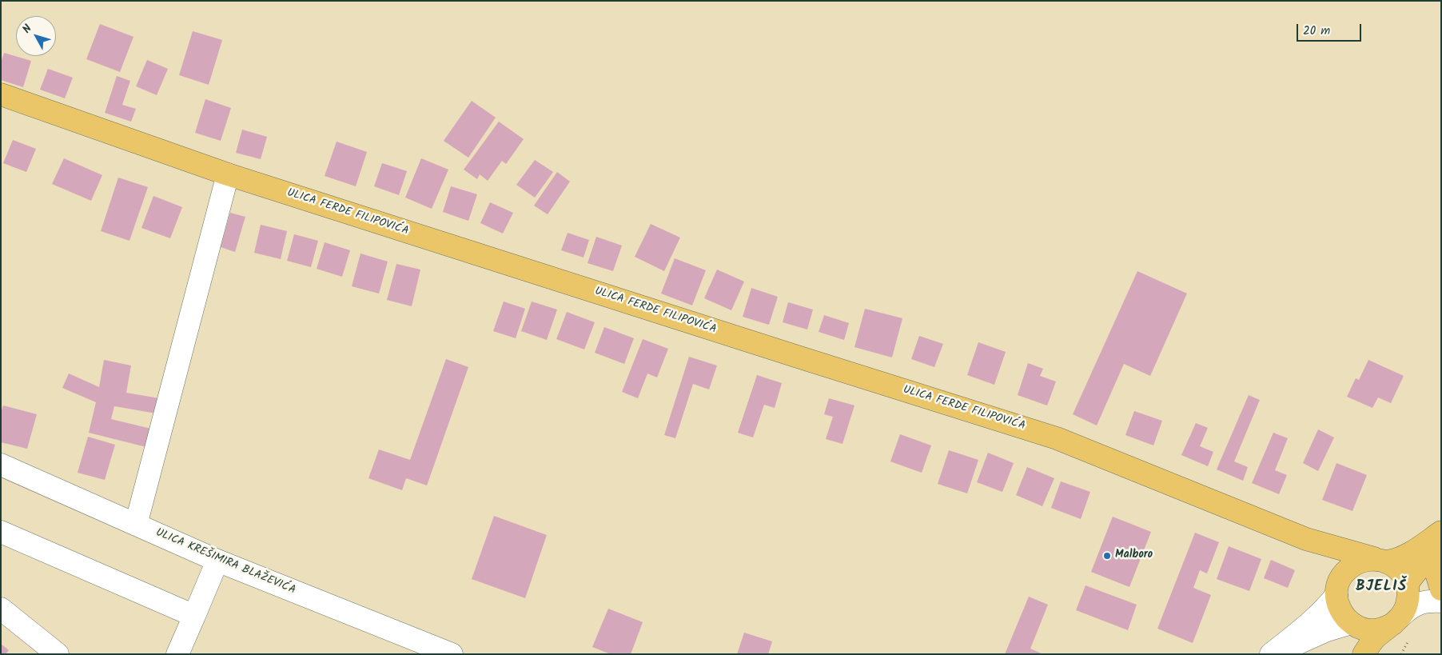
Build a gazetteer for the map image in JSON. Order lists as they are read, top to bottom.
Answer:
{
  "streets": {
    "main road": ["ULICA FERDE FILIPOVIĆA"],
    "street": ["ULICA KREŠIMIRA BLAŽEVIĆA"]
  },
  "districts": ["BJELIŠ"],
  "places": ["Malboro"],
  "scale_bar": "20 m",
  "north": "top left"
}
